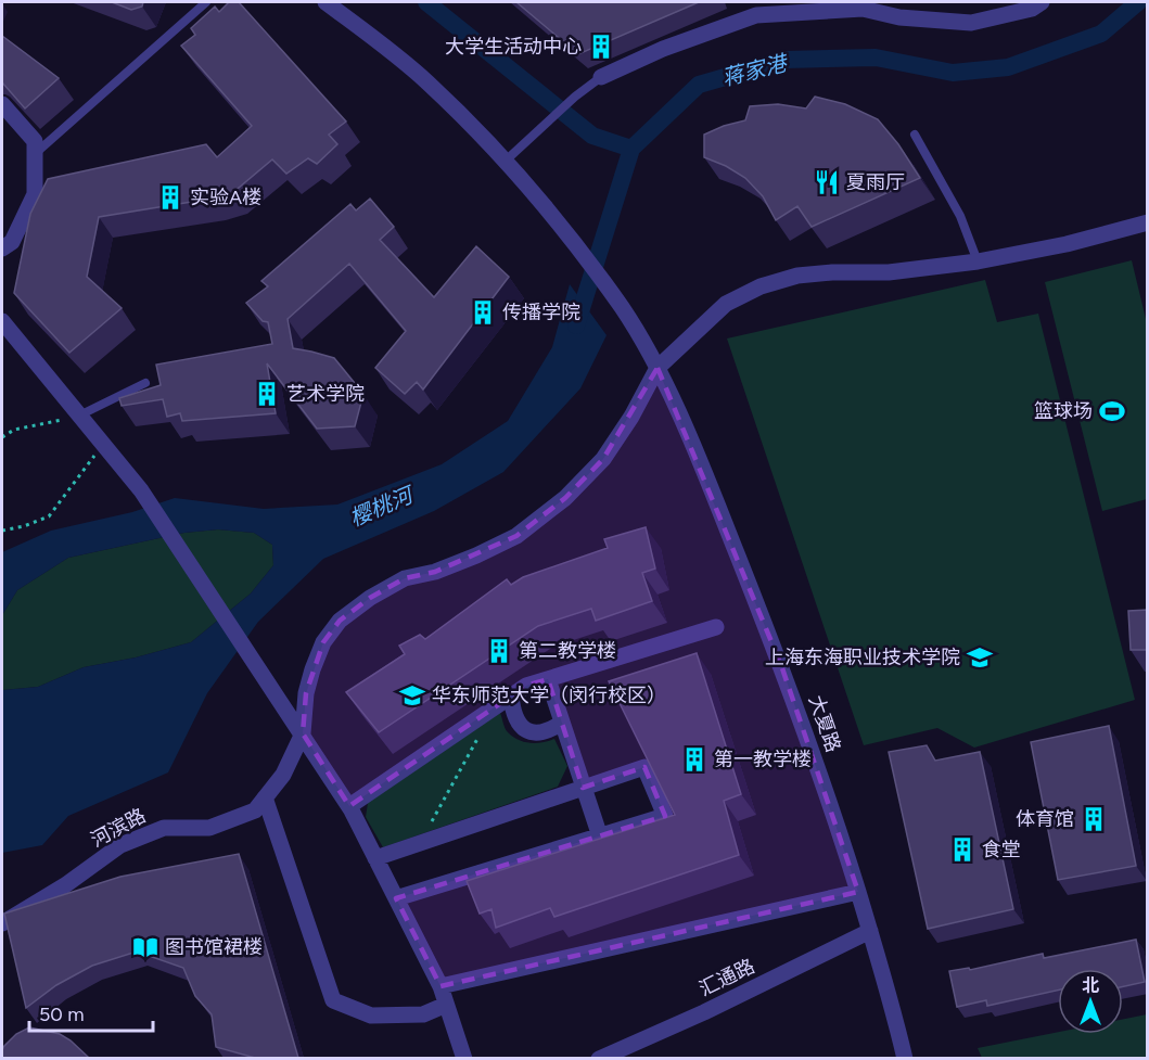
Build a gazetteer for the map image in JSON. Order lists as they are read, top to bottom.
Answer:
{
  "streets": {
    "street": ["大夏路", "河滨路", "汇通路"]
  },
  "crossings": [
    ["大夏路", "汇通路"]
  ],
  "water": ["蒋家港", "樱桃河"],
  "places": {
    "building": [
      "大学生活动中心",
      "实验A楼",
      "传播学院",
      "艺术学院",
      "第二教学楼",
      "第一教学楼",
      "体育馆",
      "食堂"
    ],
    "restaurant": ["夏雨厅"],
    "sports": ["篮球场"],
    "school or university": ["上海东海职业技术学院", "华东师范大学（闵行校区）"],
    "library": ["图书馆裙楼"]
  },
  "scale_bar": "50 m",
  "north": "top"
}
